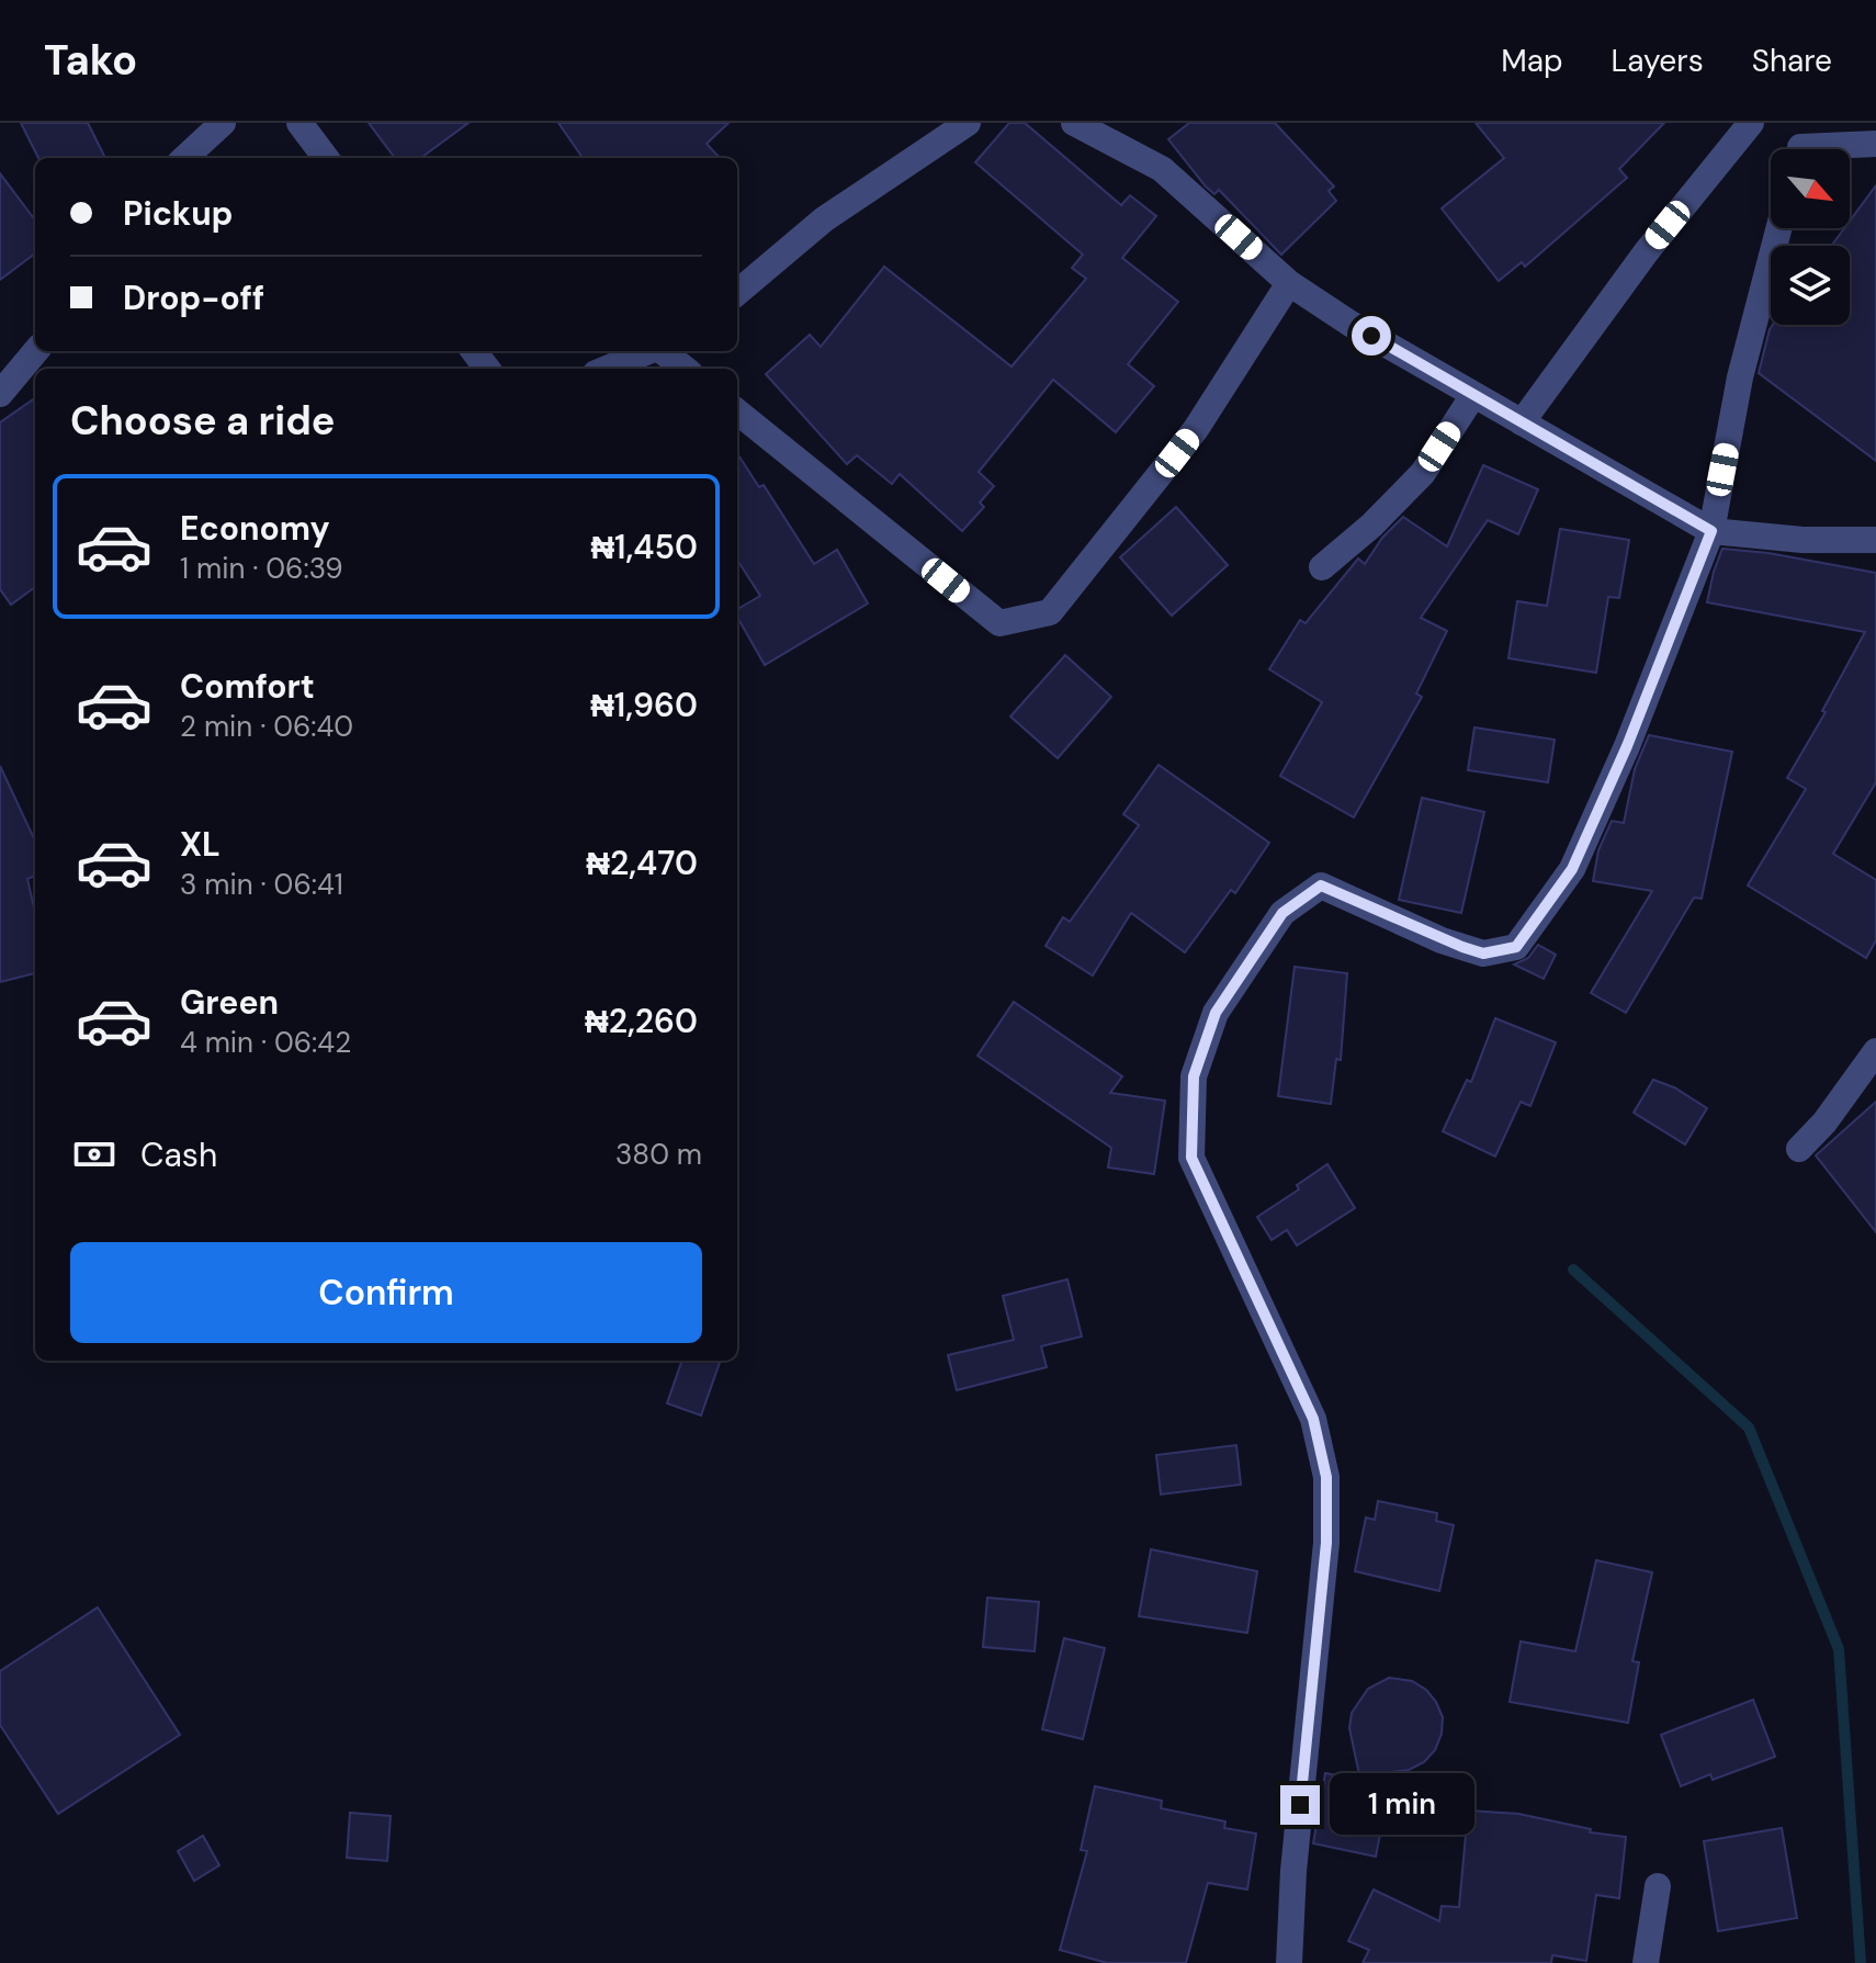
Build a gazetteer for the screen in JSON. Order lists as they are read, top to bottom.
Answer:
{
  "north": "bottom right",
  "page": {
    "header": "Tako",
    "nav": ["Map", "Layers", "Share"],
    "banner": ["Pickup", "Drop-off"],
    "heading": "Choose a ride",
    "list": [
      {
        "name": "Economy",
        "note": "1 min · 06:39",
        "value": "₦1,450"
      },
      {
        "name": "Comfort",
        "note": "2 min · 06:40",
        "value": "₦1,960"
      },
      {
        "name": "XL",
        "note": "3 min · 06:41",
        "value": "₦2,470"
      },
      {
        "name": "Green",
        "note": "4 min · 06:42",
        "value": "₦2,260"
      }
    ],
    "pay": ["Cash", "380 m"],
    "buttons": "Confirm",
    "bubble": "1 min"
  }
}
